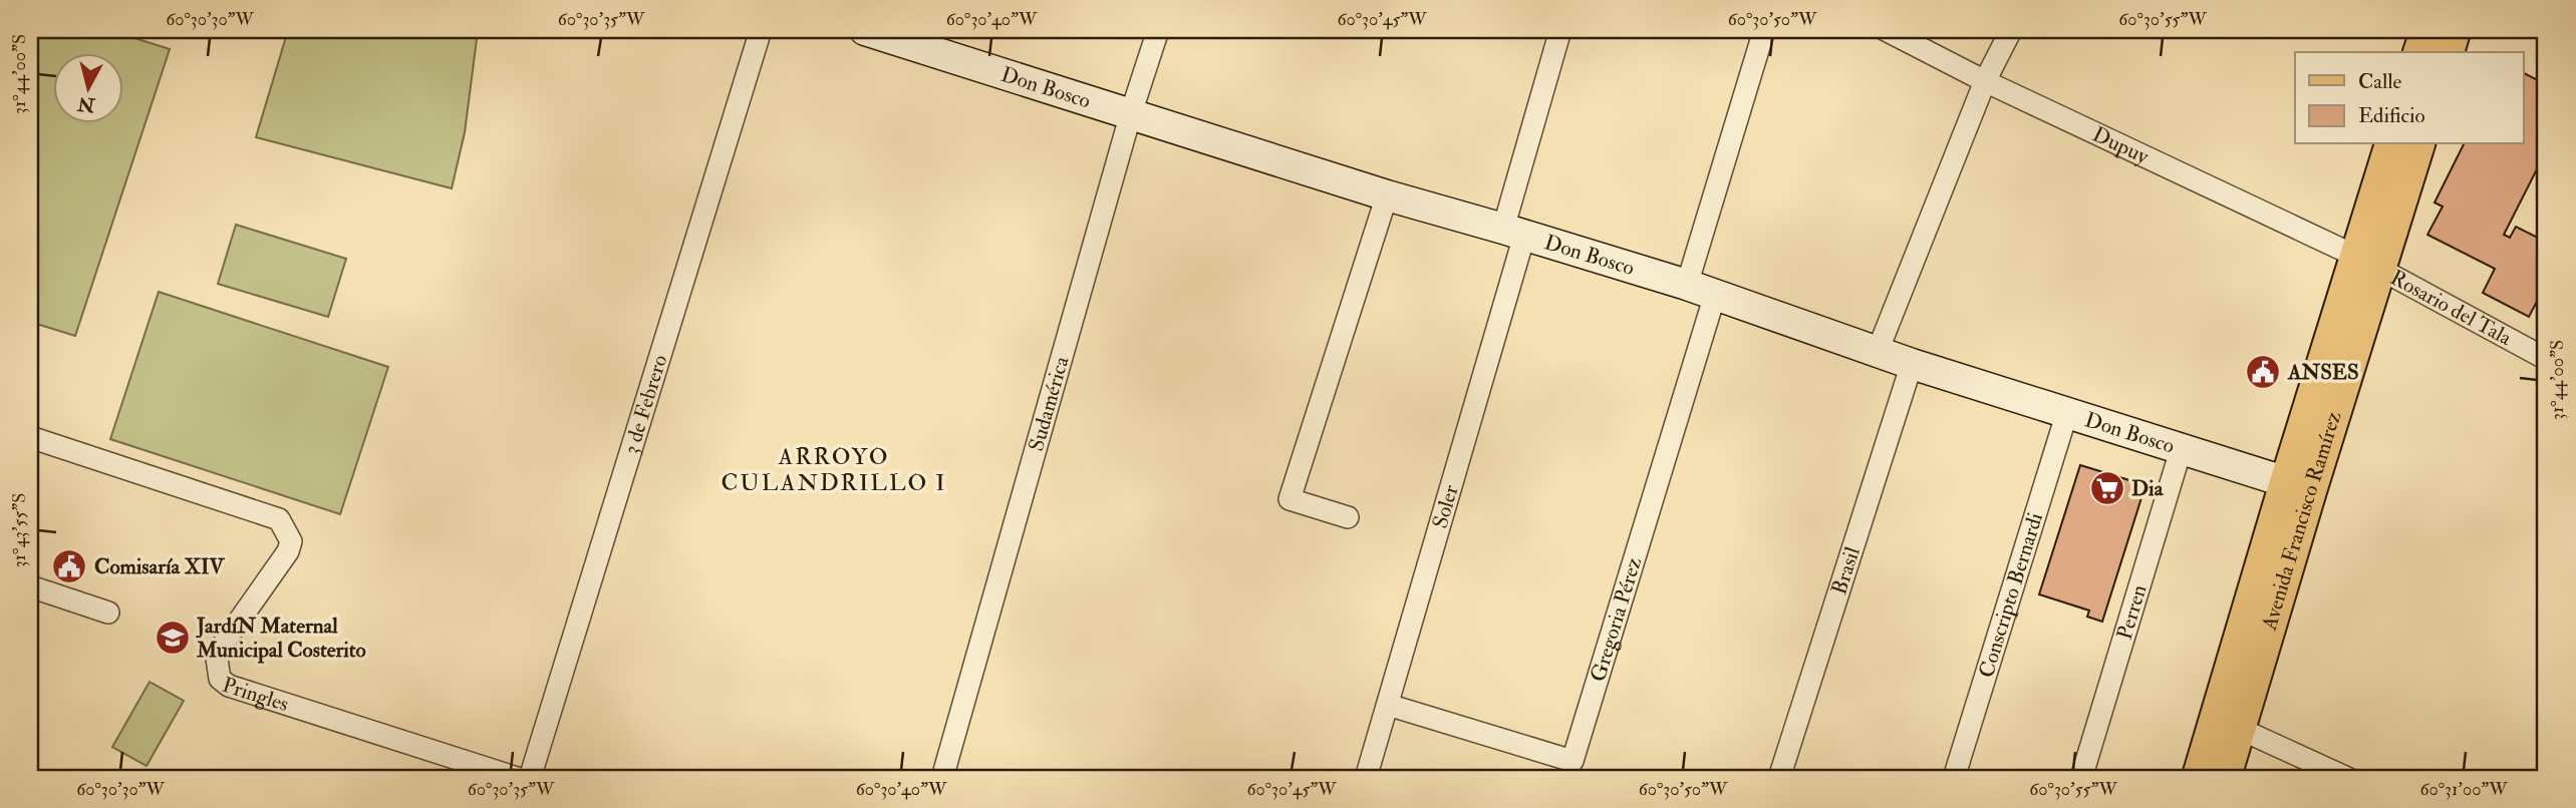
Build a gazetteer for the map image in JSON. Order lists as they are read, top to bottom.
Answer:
{
  "streets": {
    "main road": ["Don Bosco", "Avenida Francisco Ramírez"],
    "street": [
      "Dupuy",
      "Rosario del Tala",
      "Sudamérica",
      "3 de Febrero",
      "Soler",
      "Brasil",
      "Conscripto Bernardi",
      "Perren",
      "Gregoria Pérez",
      "Pringles"
    ]
  },
  "crossings": [
    ["Don Bosco", "Sudamérica"],
    ["Don Bosco", "Soler"],
    ["Don Bosco", "Avenida Francisco Ramírez"],
    ["Don Bosco", "Brasil"],
    ["Don Bosco", "Conscripto Bernardi"],
    ["Don Bosco", "Perren"],
    ["Don Bosco", "Gregoria Pérez"],
    ["Dupuy", "Rosario del Tala"],
    ["Dupuy", "Avenida Francisco Ramírez"],
    ["Rosario del Tala", "Avenida Francisco Ramírez"],
    ["Soler", "Gregoria Pérez"]
  ],
  "districts": ["ARROYO CULANDRILLO I"],
  "places": {
    "public building": ["ANSES", "Comisaría XIV"],
    "supermarket": ["Dia"],
    "school or university": ["JardíN Maternal Municipal Costerito"]
  },
  "legend": ["Calle", "Edificio"],
  "north": "bottom",
  "coordinates": [
    "60°30'30\"W",
    "60°30'35\"W",
    "60°30'40\"W",
    "60°30'45\"W",
    "60°30'50\"W",
    "60°30'55\"W",
    "31°44'00\"S",
    "31°43'55\"S",
    "60°31'00\"W"
  ]
}
